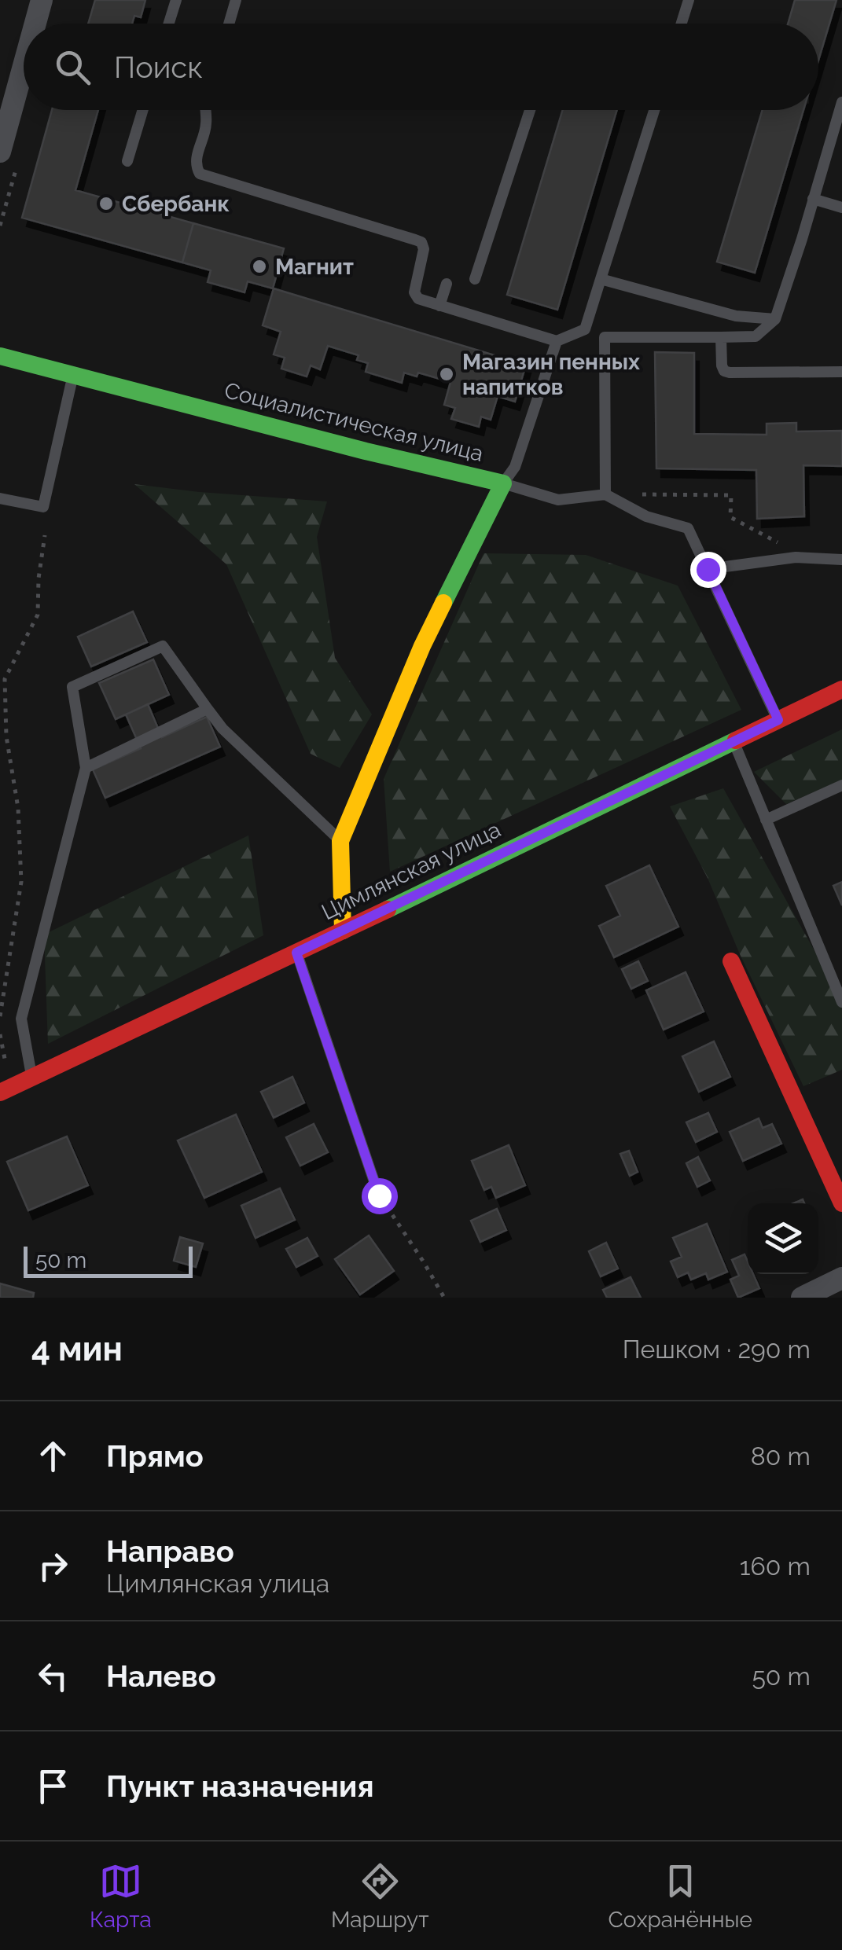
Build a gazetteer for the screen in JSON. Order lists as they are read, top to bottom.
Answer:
{
  "streets": {
    "street": ["Социалистическая улица", "Цимлянская улица"]
  },
  "crossings": [
    ["Социалистическая улица", "Цимлянская улица"]
  ],
  "places": ["Сбербанк", "Магнит", "Магазин пенных напитков"],
  "scale_bar": "50 m",
  "page": {
    "search": "Поиск",
    "scale": "50 m",
    "heading": ["4 мин", "Пешком · 290 m"],
    "list": [
      ["Прямо", "80 m"],
      ["Направо", "Цимлянская улица", "160 m"],
      ["Налево", "50 m"],
      "Пункт назначения"
    ],
    "nav": ["Карта", "Маршрут", "Сохранённые"]
  }
}
